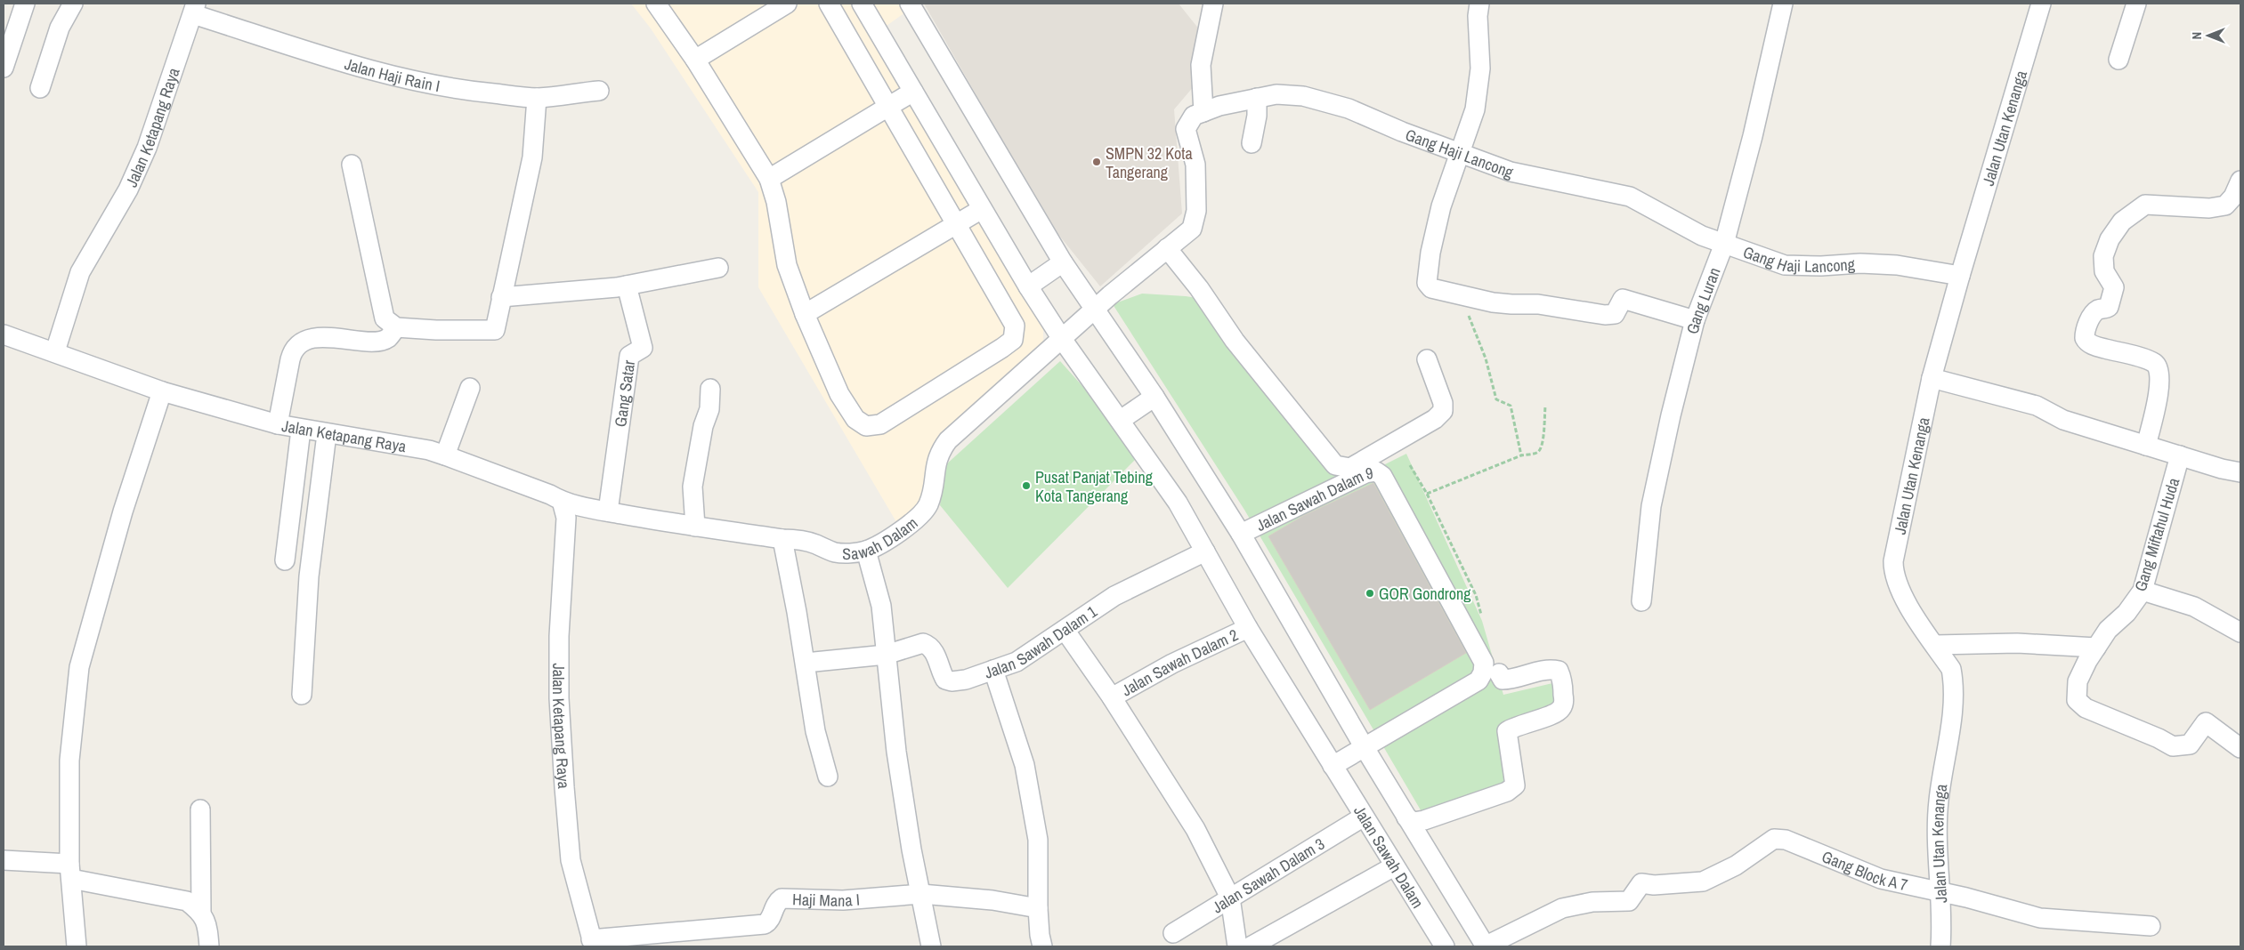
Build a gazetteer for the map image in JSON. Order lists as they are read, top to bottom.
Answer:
{
  "streets": {
    "street": [
      "Jalan Haji Rain I",
      "Jalan Ketapang Raya",
      "Jalan Utan Kenanga",
      "Gang Haji Lancong",
      "Gang Luran",
      "Gang Satar",
      "Jalan Sawah Dalam 9",
      "Sawah Dalam",
      "Gang Miftahul Huda",
      "Jalan Sawah Dalam 1",
      "Jalan Sawah Dalam 2",
      "Jalan Sawah Dalam",
      "Gang Block A 7",
      "Jalan Sawah Dalam 3",
      "Haji Mana I"
    ]
  },
  "crossings": [
    ["Jalan Haji Rain I", "Jalan Ketapang Raya"],
    ["Jalan Ketapang Raya", "Sawah Dalam"],
    ["Jalan Ketapang Raya", "Haji Mana I"],
    ["Jalan Utan Kenanga", "Gang Haji Lancong"],
    ["Jalan Utan Kenanga", "Gang Block A 7"],
    ["Gang Haji Lancong", "Gang Luran"],
    ["Gang Haji Lancong", "Sawah Dalam"],
    ["Gang Satar", "Sawah Dalam"],
    ["Jalan Sawah Dalam 9", "Jalan Sawah Dalam"],
    ["Jalan Sawah Dalam", "Jalan Sawah Dalam 3"]
  ],
  "places": ["SMPN 32 Kota Tangerang", "Pusat Panjat Tebing Kota Tangerang", "GOR Gondrong"],
  "north": "left"
}
